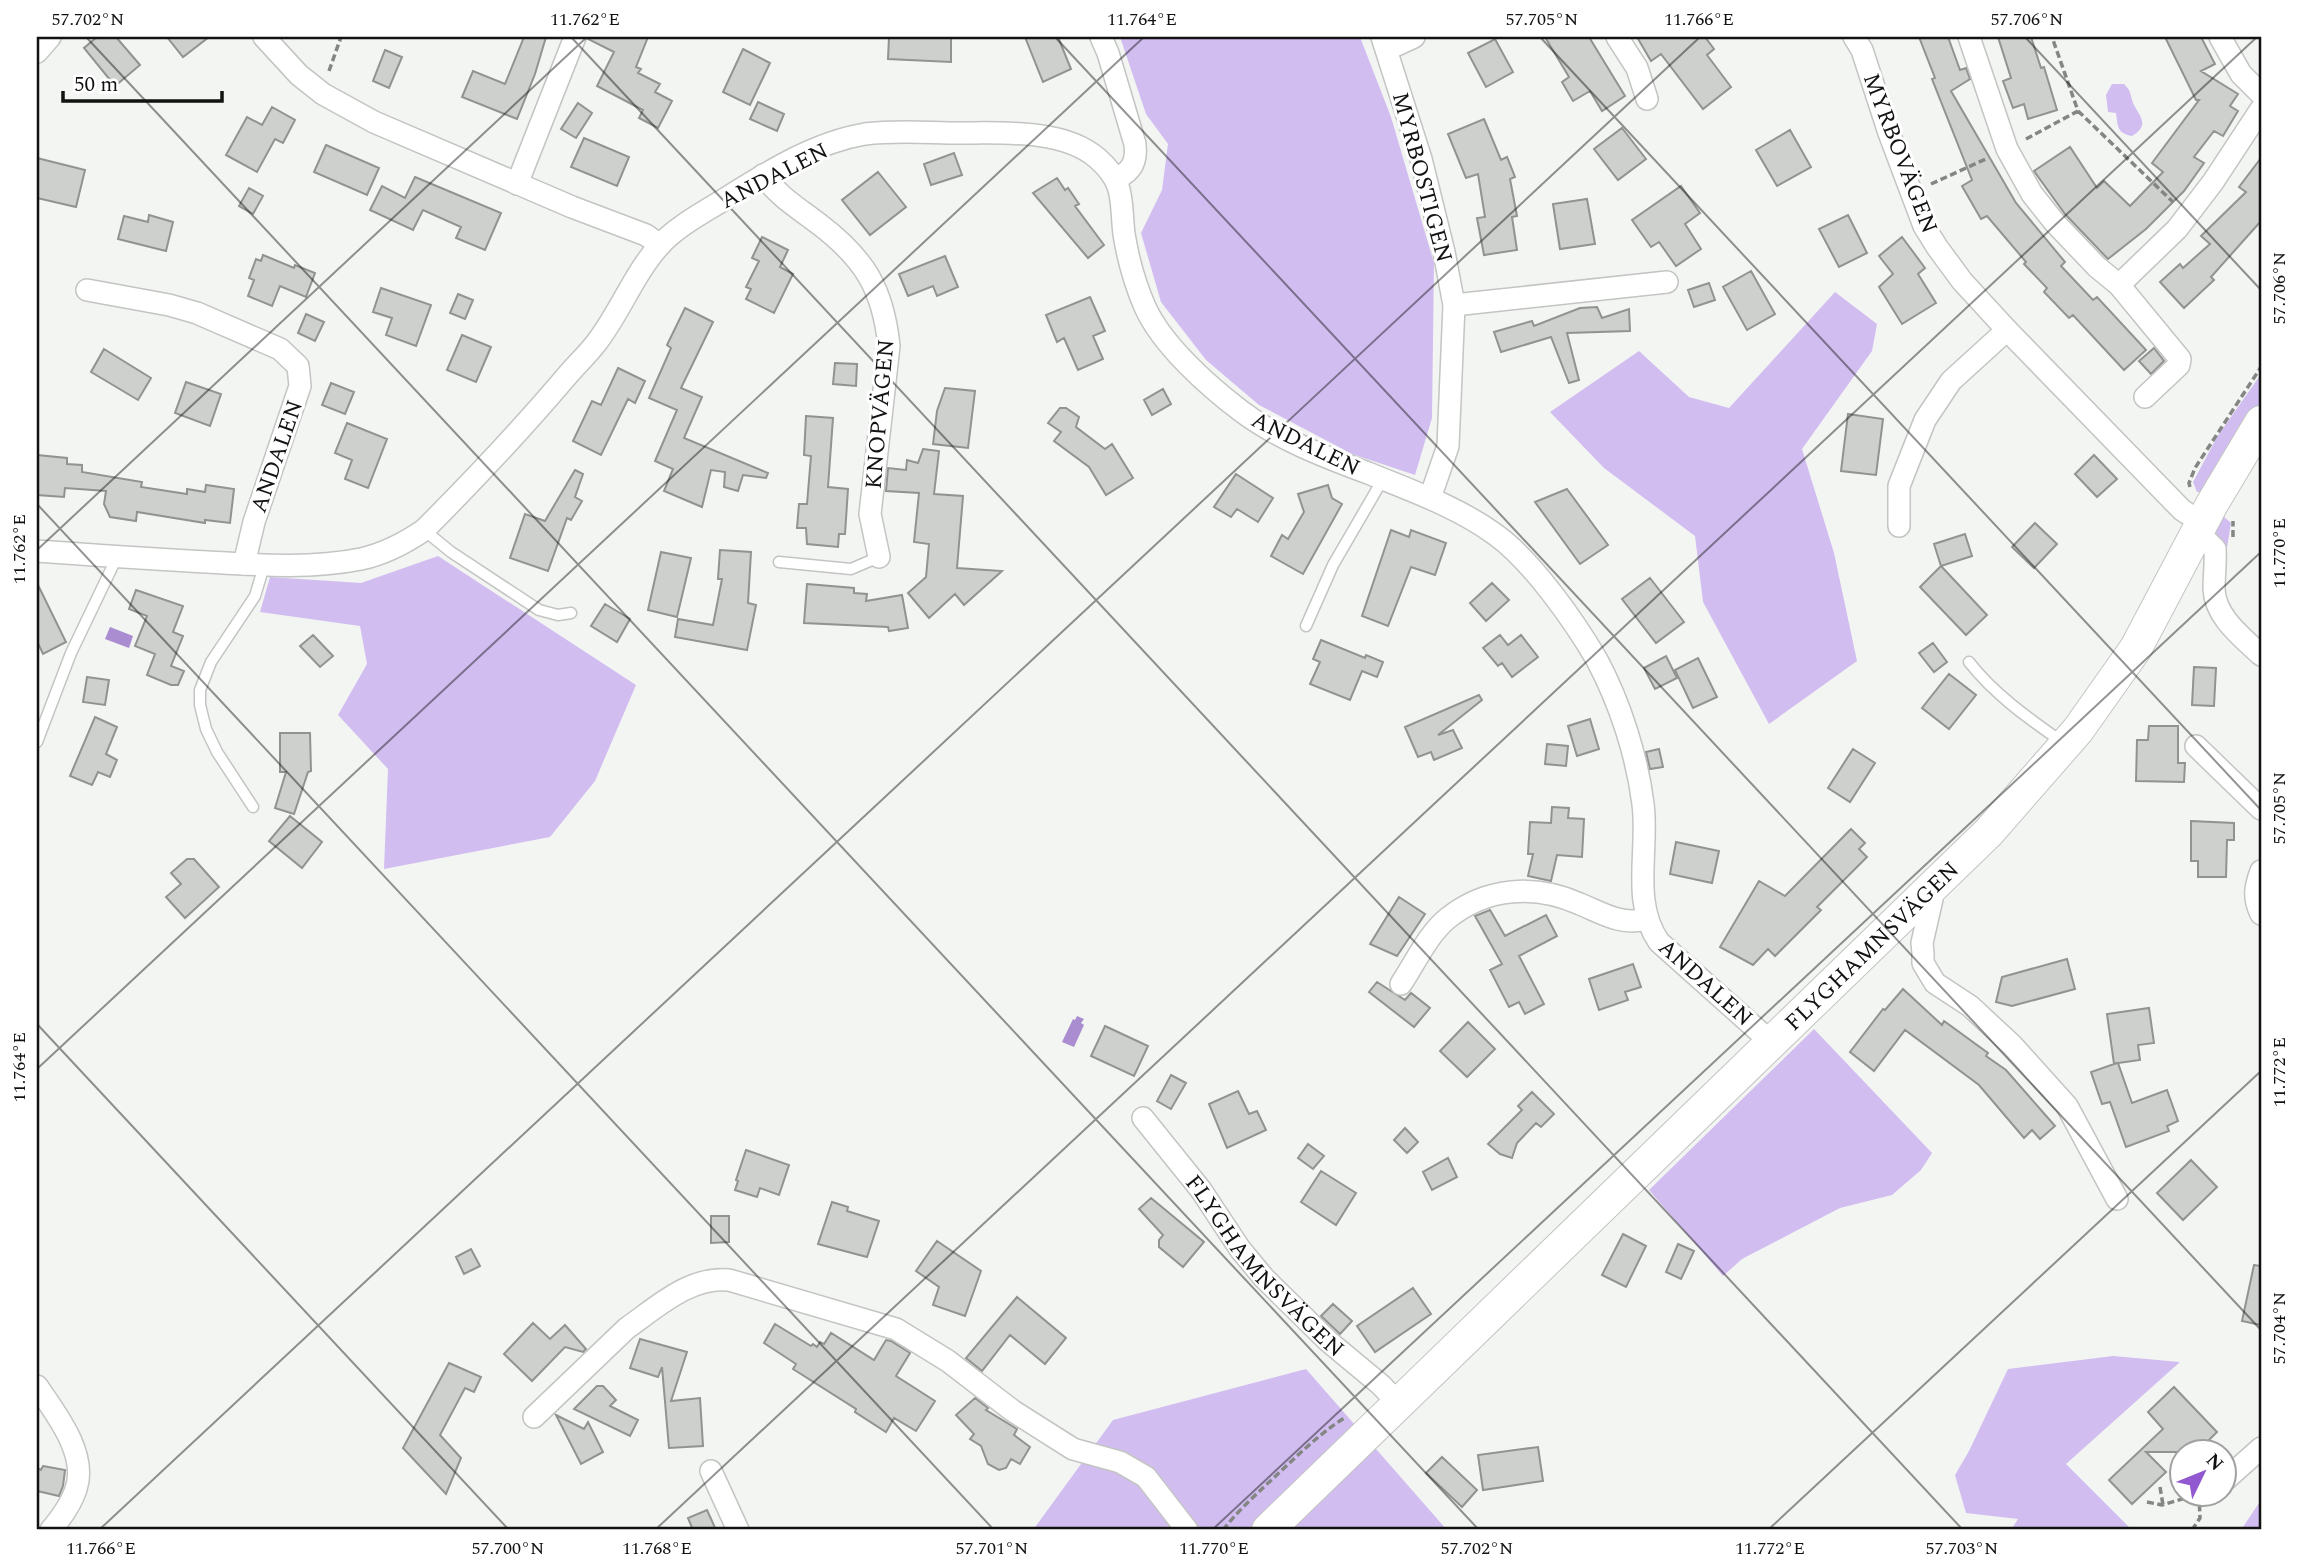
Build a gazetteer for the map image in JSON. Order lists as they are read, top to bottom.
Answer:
{
  "streets": {
    "street": [
      "MYRBOVÄGEN",
      "ANDALEN",
      "MYRBOSTIGEN",
      "KNOPVÄGEN",
      "FLYGHAMNSVÄGEN"
    ]
  },
  "crossings": [
    ["MYRBOVÄGEN", "FLYGHAMNSVÄGEN"],
    ["ANDALEN", "MYRBOSTIGEN"],
    ["ANDALEN", "KNOPVÄGEN"],
    ["ANDALEN", "FLYGHAMNSVÄGEN"]
  ],
  "scale_bar": "50 m",
  "north": "top right",
  "coordinates": [
    "57.702°N",
    "11.762°E",
    "11.764°E",
    "57.705°N",
    "11.766°E",
    "57.706°N",
    "11.770°E",
    "11.772°E",
    "57.704°N",
    "57.700°N",
    "11.768°E",
    "57.701°N",
    "57.703°N"
  ]
}
